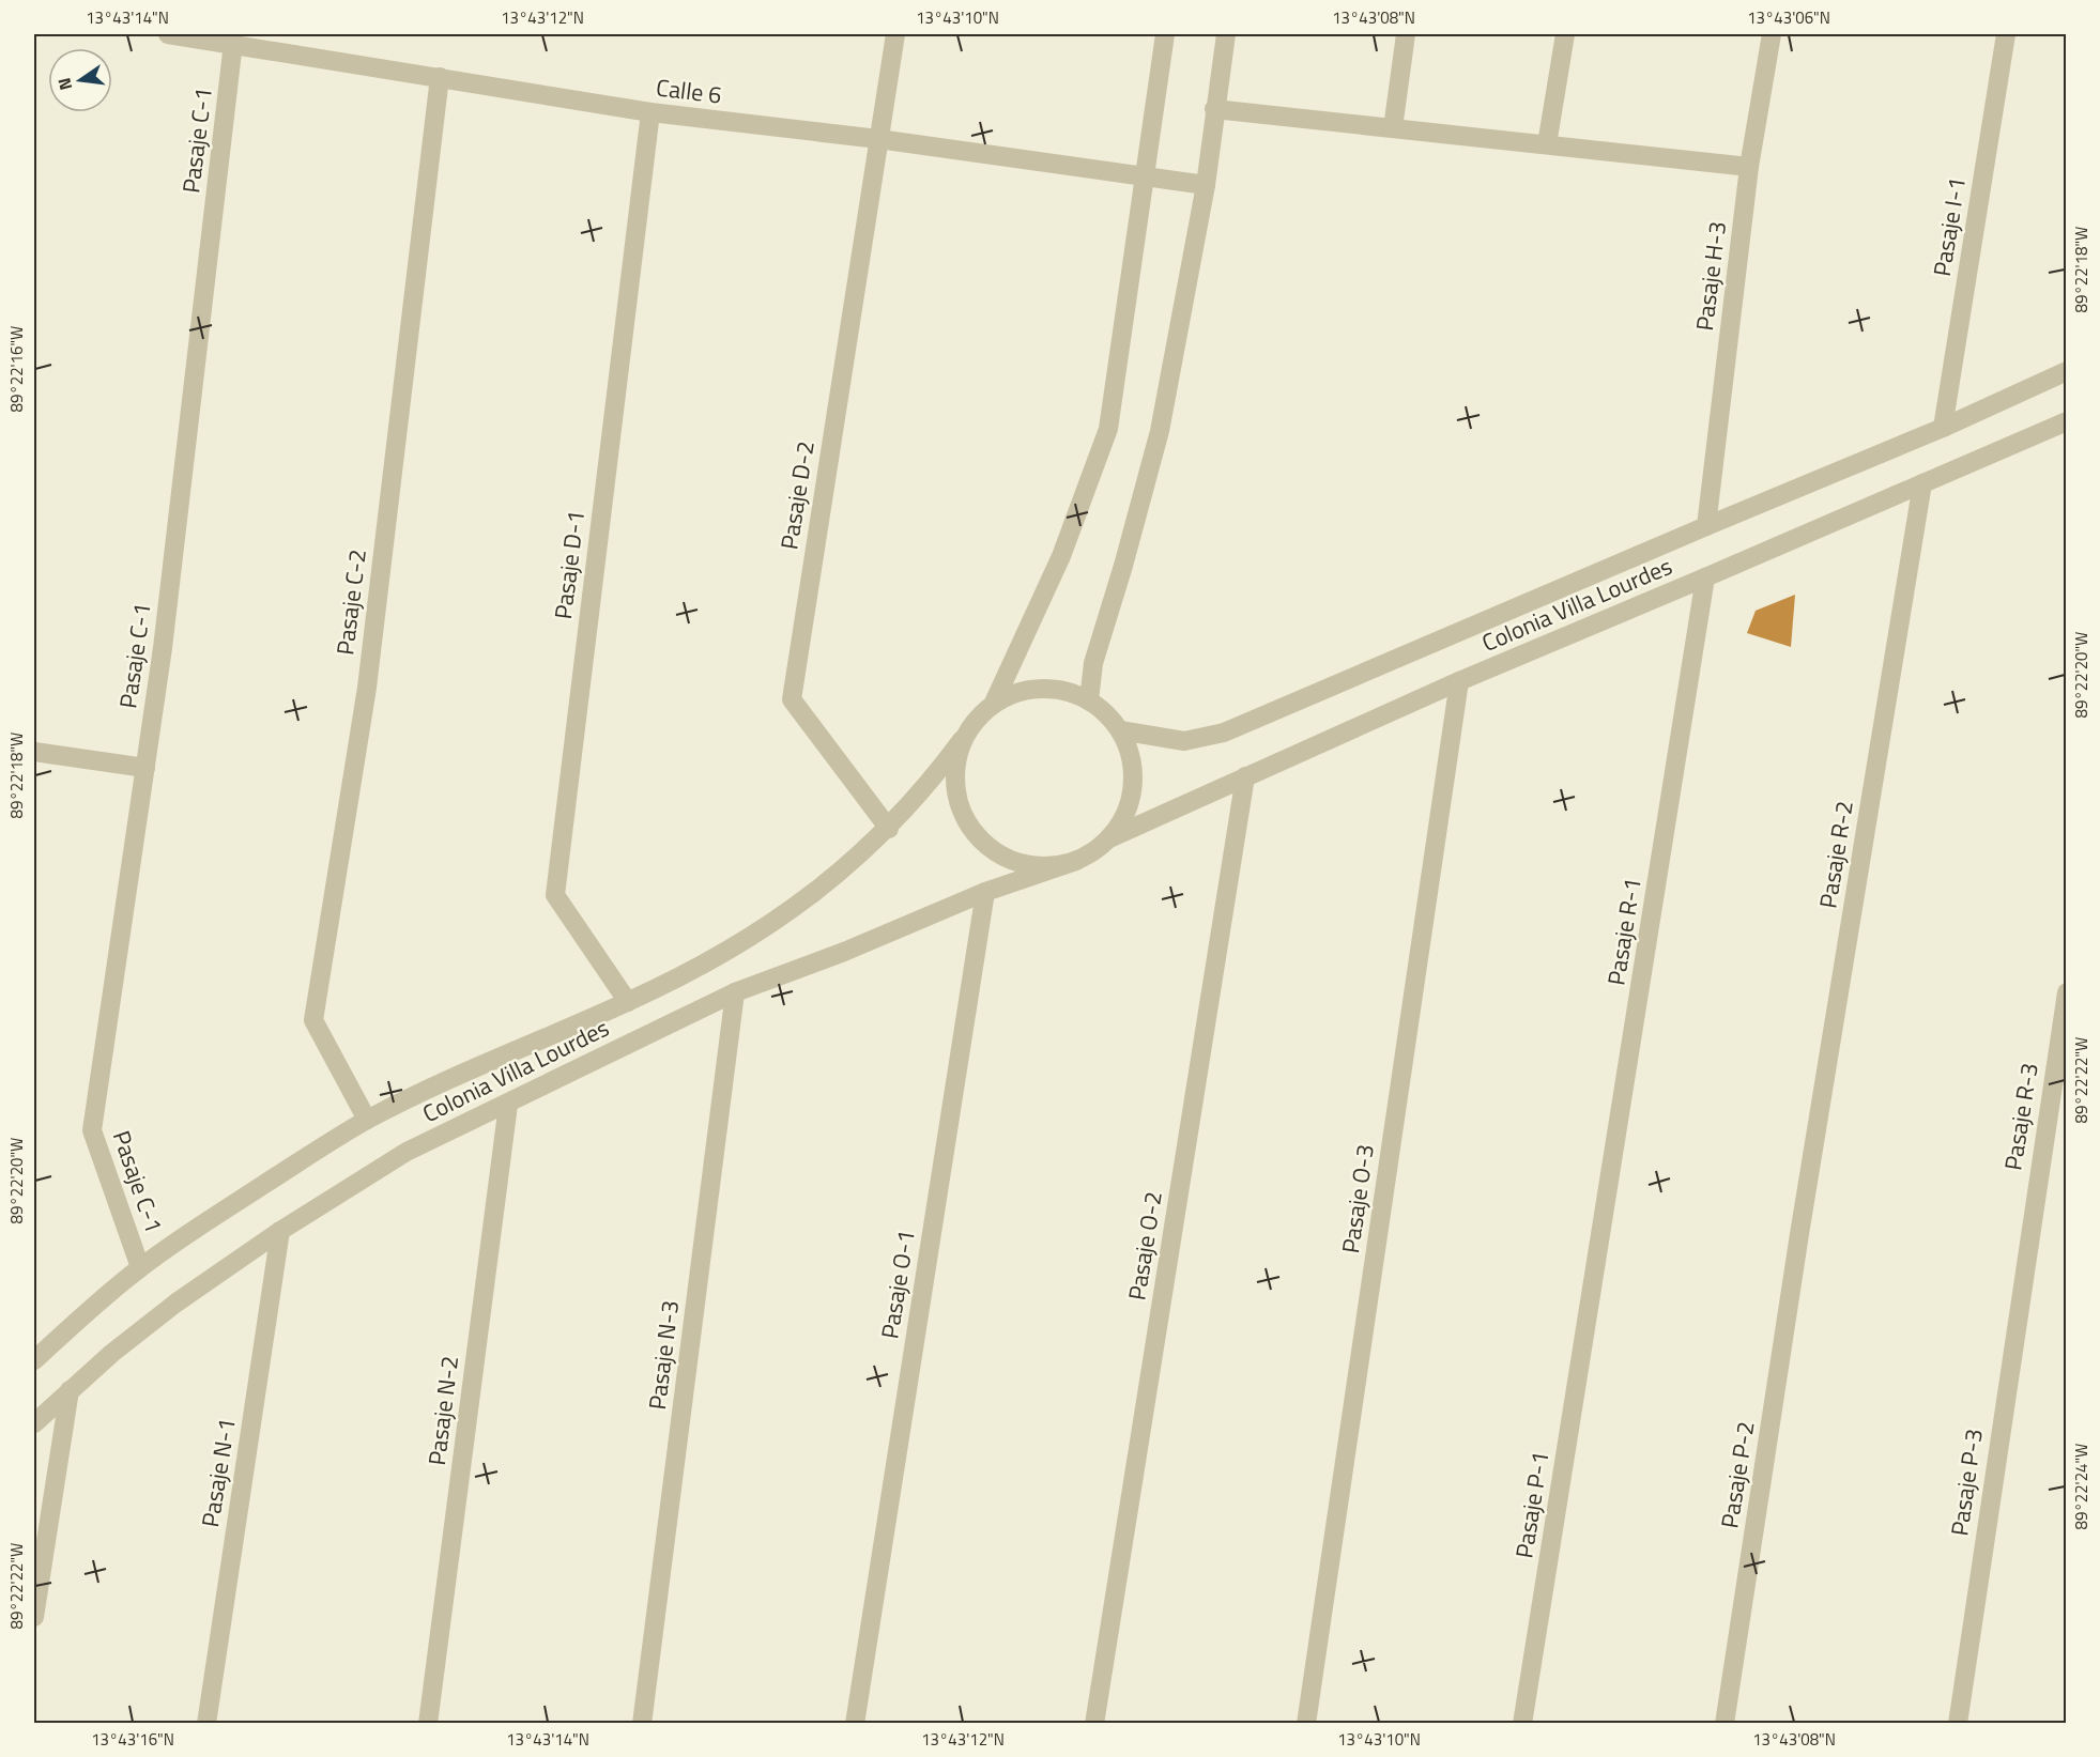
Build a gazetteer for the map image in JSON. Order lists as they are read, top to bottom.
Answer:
{
  "streets": {
    "street": [
      "Calle 6",
      "Pasaje C-1",
      "Pasaje I-1",
      "Pasaje H-3",
      "Pasaje D-2",
      "Pasaje D-1",
      "Pasaje C-2",
      "Colonia Villa Lourdes",
      "Pasaje R-2",
      "Pasaje R-1",
      "Pasaje R-3",
      "Pasaje O-3",
      "Pasaje O-2",
      "Pasaje O-1",
      "Pasaje N-3",
      "Pasaje N-2",
      "Pasaje N-1",
      "Pasaje P-2",
      "Pasaje P-3",
      "Pasaje P-1"
    ]
  },
  "crossings": [
    ["Calle 6", "Pasaje C-1"],
    ["Calle 6", "Pasaje D-2"],
    ["Calle 6", "Pasaje D-1"],
    ["Calle 6", "Pasaje C-2"],
    ["Pasaje C-1", "Colonia Villa Lourdes"],
    ["Pasaje I-1", "Colonia Villa Lourdes"],
    ["Pasaje H-3", "Colonia Villa Lourdes"],
    ["Pasaje D-2", "Colonia Villa Lourdes"],
    ["Pasaje D-1", "Colonia Villa Lourdes"],
    ["Pasaje C-2", "Colonia Villa Lourdes"],
    ["Colonia Villa Lourdes", "Pasaje R-2"],
    ["Colonia Villa Lourdes", "Pasaje R-1"],
    ["Colonia Villa Lourdes", "Pasaje O-3"],
    ["Colonia Villa Lourdes", "Pasaje O-2"],
    ["Colonia Villa Lourdes", "Pasaje O-1"],
    ["Colonia Villa Lourdes", "Pasaje N-3"],
    ["Colonia Villa Lourdes", "Pasaje N-2"],
    ["Colonia Villa Lourdes", "Pasaje N-1"],
    ["Pasaje R-2", "Pasaje P-2"],
    ["Pasaje R-1", "Pasaje P-1"],
    ["Pasaje R-3", "Pasaje P-3"]
  ],
  "north": "left",
  "coordinates": [
    "13°43'14\"N",
    "13°43'12\"N",
    "13°43'10\"N",
    "13°43'08\"N",
    "13°43'06\"N",
    "89°22'18\"W",
    "89°22'16\"W",
    "89°22'20\"W",
    "89°22'22\"W",
    "89°22'24\"W",
    "13°43'16\"N"
  ]
}
